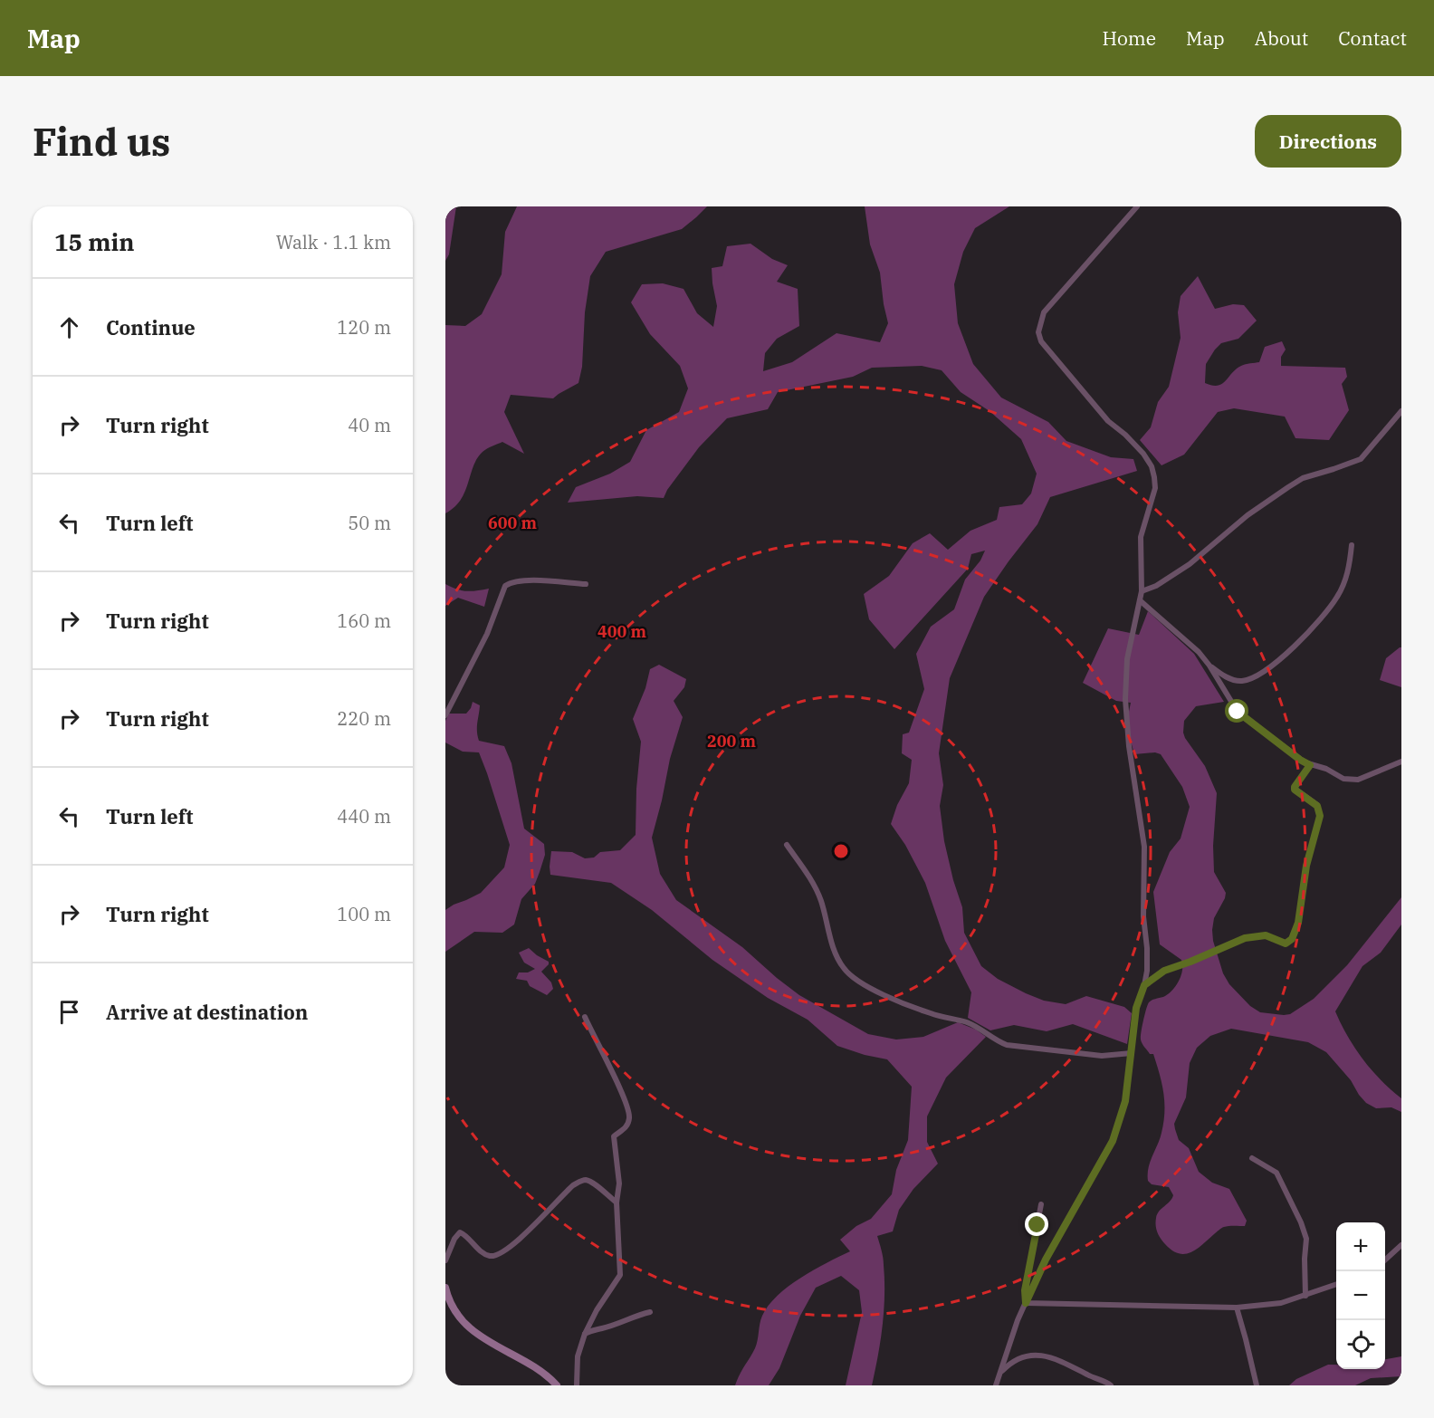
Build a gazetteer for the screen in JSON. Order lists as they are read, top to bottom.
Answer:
{
  "page": {
    "header": "Map",
    "nav": [
      "Home",
      "Map",
      "About",
      "Contact"
    ],
    "buttons": "Directions",
    "title": "Find us",
    "heading": ["15 min", "Walk · 1.1 km"],
    "list": [
      ["Continue", "120 m"],
      ["Turn right", "40 m"],
      ["Turn left", "50 m"],
      ["Turn right", "160 m"],
      ["Turn right", "220 m"],
      ["Turn left", "440 m"],
      ["Turn right", "100 m"],
      "Arrive at destination"
    ],
    "map_buttons": ["+", "−"]
  },
  "rings": ["600 m", "400 m", "200 m"]
}
